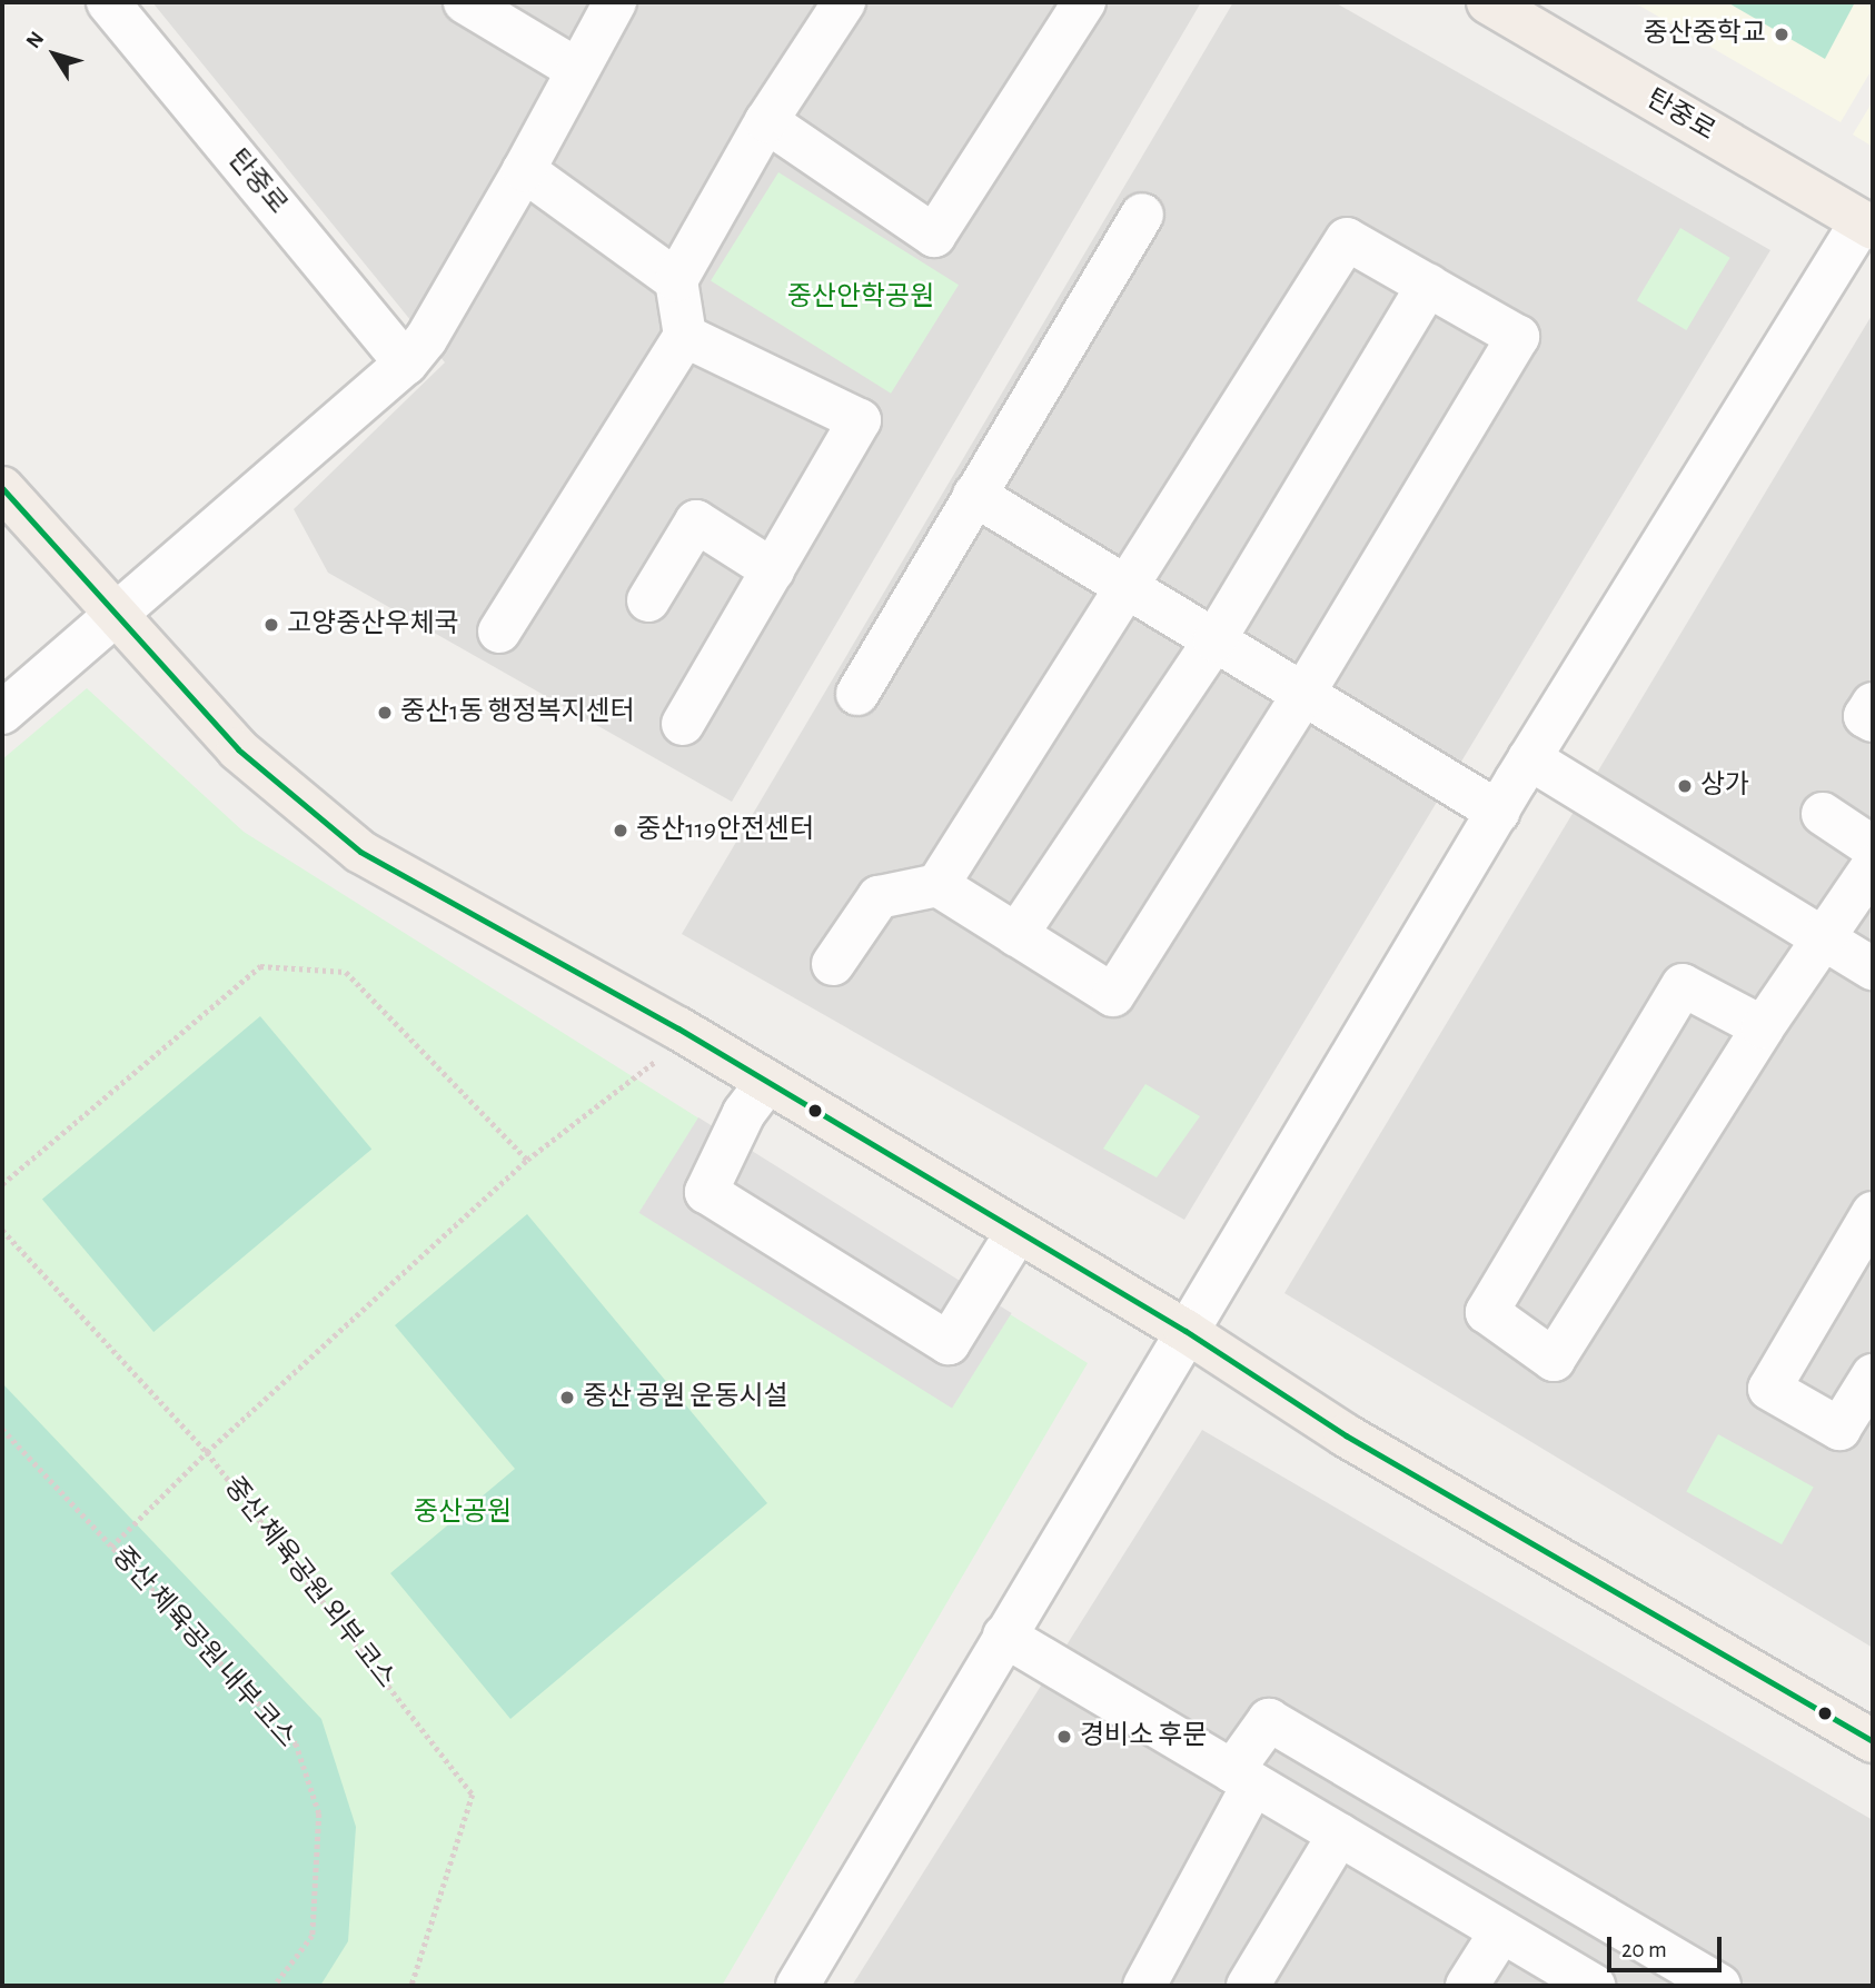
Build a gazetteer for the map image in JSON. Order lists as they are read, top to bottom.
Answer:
{
  "streets": {
    "main road": ["탄중로"],
    "path": ["중산 체육공원 외부 코스", "중산 체육공원 내부 코스"]
  },
  "parks": ["중산안학공원", "중산공원"],
  "places": [
    "중산중학교",
    "고양중산우체국",
    "중산1동 행정복지센터",
    "상가",
    "중산119안전센터",
    "중산 공원 운동시설",
    "경비소 후문"
  ],
  "scale_bar": "20 m",
  "north": "top left"
}
